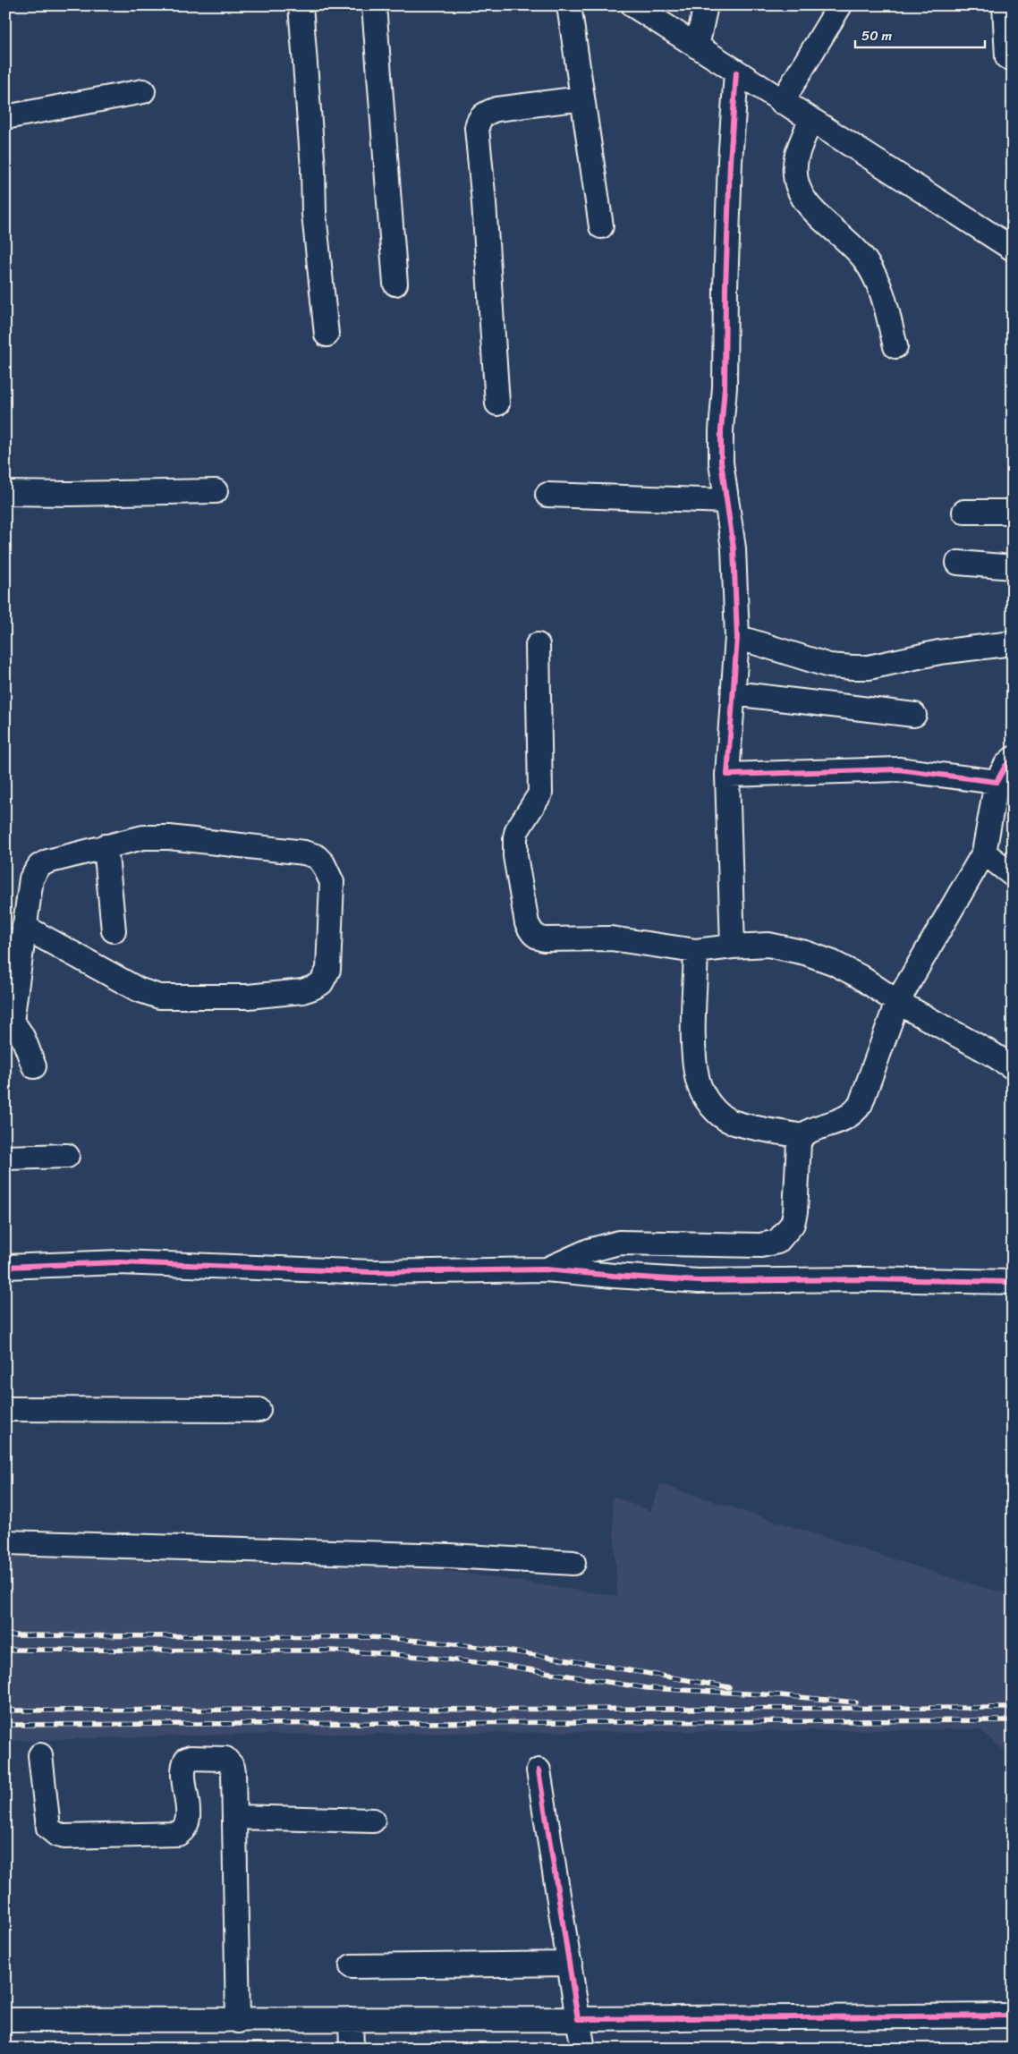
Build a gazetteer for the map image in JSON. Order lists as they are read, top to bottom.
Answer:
{
  "scale_bar": "50 m"
}
